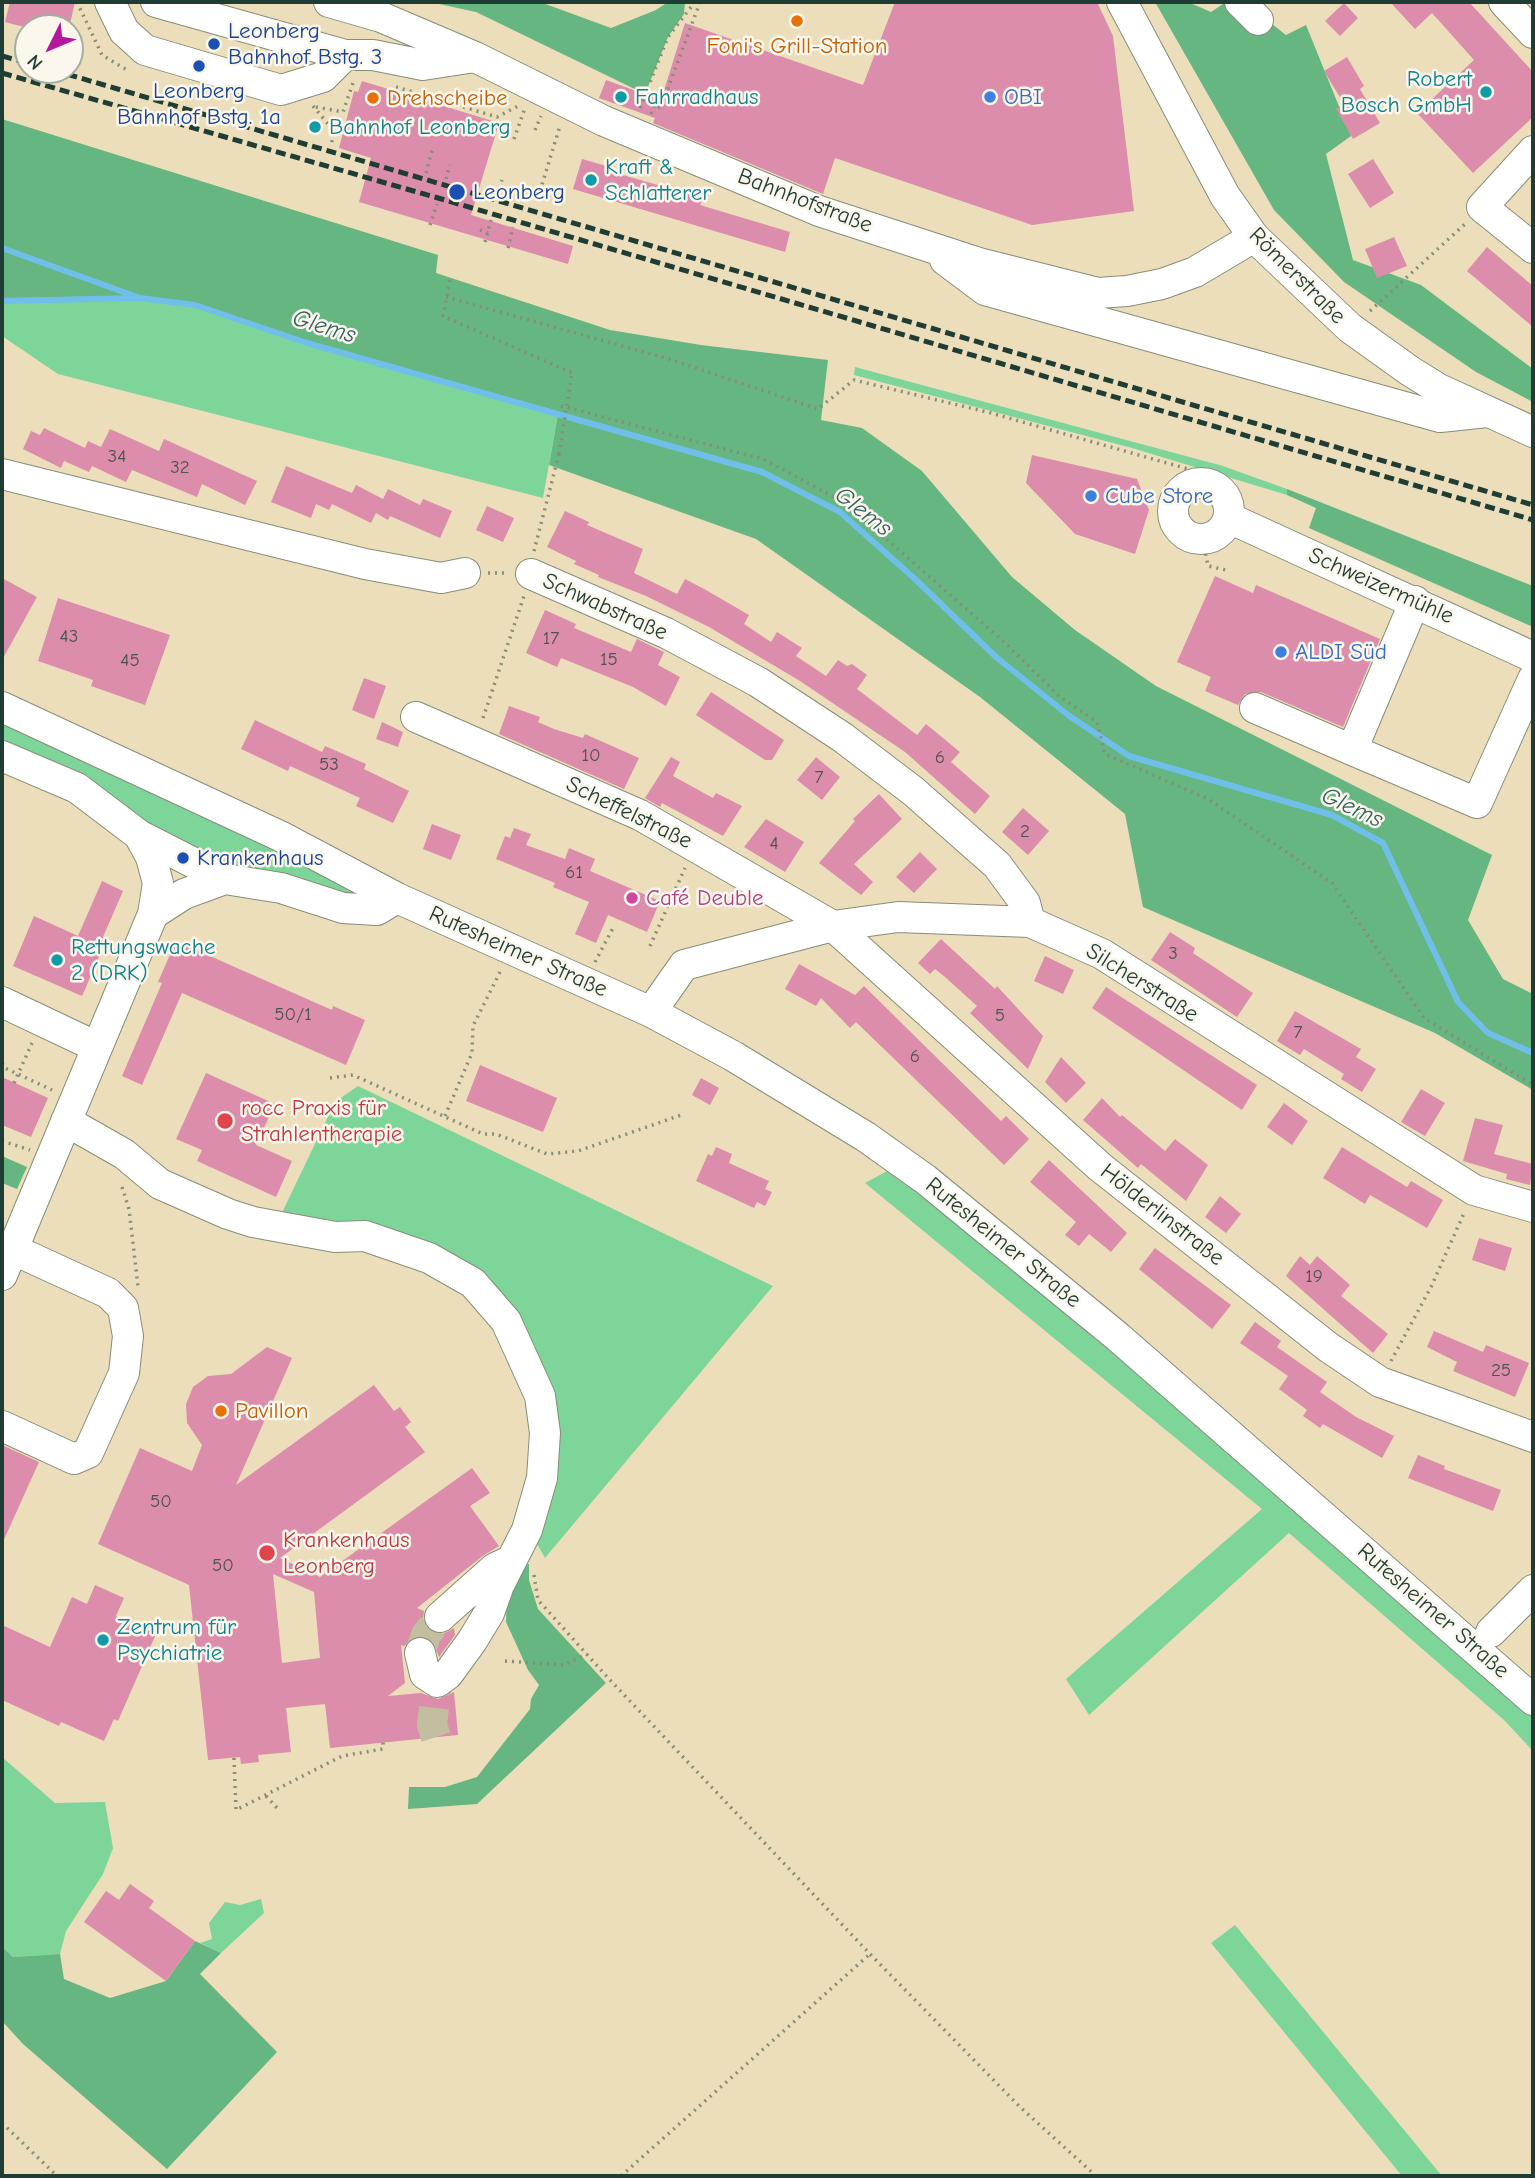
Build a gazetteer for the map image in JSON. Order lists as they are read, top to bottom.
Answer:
{
  "streets": {
    "street": [
      "Bahnhofstraße",
      "Römerstraße",
      "Schweizermühle",
      "Schwabstraße",
      "Scheffelstraße",
      "Rutesheimer Straße",
      "Silcherstraße",
      "Hölderlinstraße"
    ]
  },
  "crossings": [
    ["Bahnhofstraße", "Römerstraße"],
    ["Schwabstraße", "Silcherstraße"],
    ["Scheffelstraße", "Silcherstraße"],
    ["Scheffelstraße", "Hölderlinstraße"],
    ["Rutesheimer Straße", "Silcherstraße"],
    ["Silcherstraße", "Hölderlinstraße"]
  ],
  "water": ["Glems"],
  "places": [
    "Foni's Grill-Station",
    "Leonberg Bahnhof Bstg. 3",
    "Leonberg Bahnhof Bstg. 1a",
    "Robert Bosch GmbH",
    "Fahrradhaus",
    "OBI",
    "Drehscheibe",
    "Bahnhof Leonberg",
    "Kraft & Schlatterer",
    "Leonberg",
    "Cube Store",
    "ALDI Süd",
    "Krankenhaus",
    "Café Deuble",
    "Rettungswache 2 (DRK)",
    "rocc Praxis für Strahlentherapie",
    "Pavillon",
    "Krankenhaus Leonberg",
    "Zentrum für Psychiatrie"
  ],
  "house_numbers": [
    "34",
    "32",
    "43",
    "17",
    "15",
    "45",
    "10",
    "6",
    "53",
    "7",
    "2",
    "4",
    "61",
    "3",
    "50/1",
    "5",
    "7",
    "6",
    "19",
    "25",
    "50",
    "50"
  ],
  "north": "bottom left"
}
